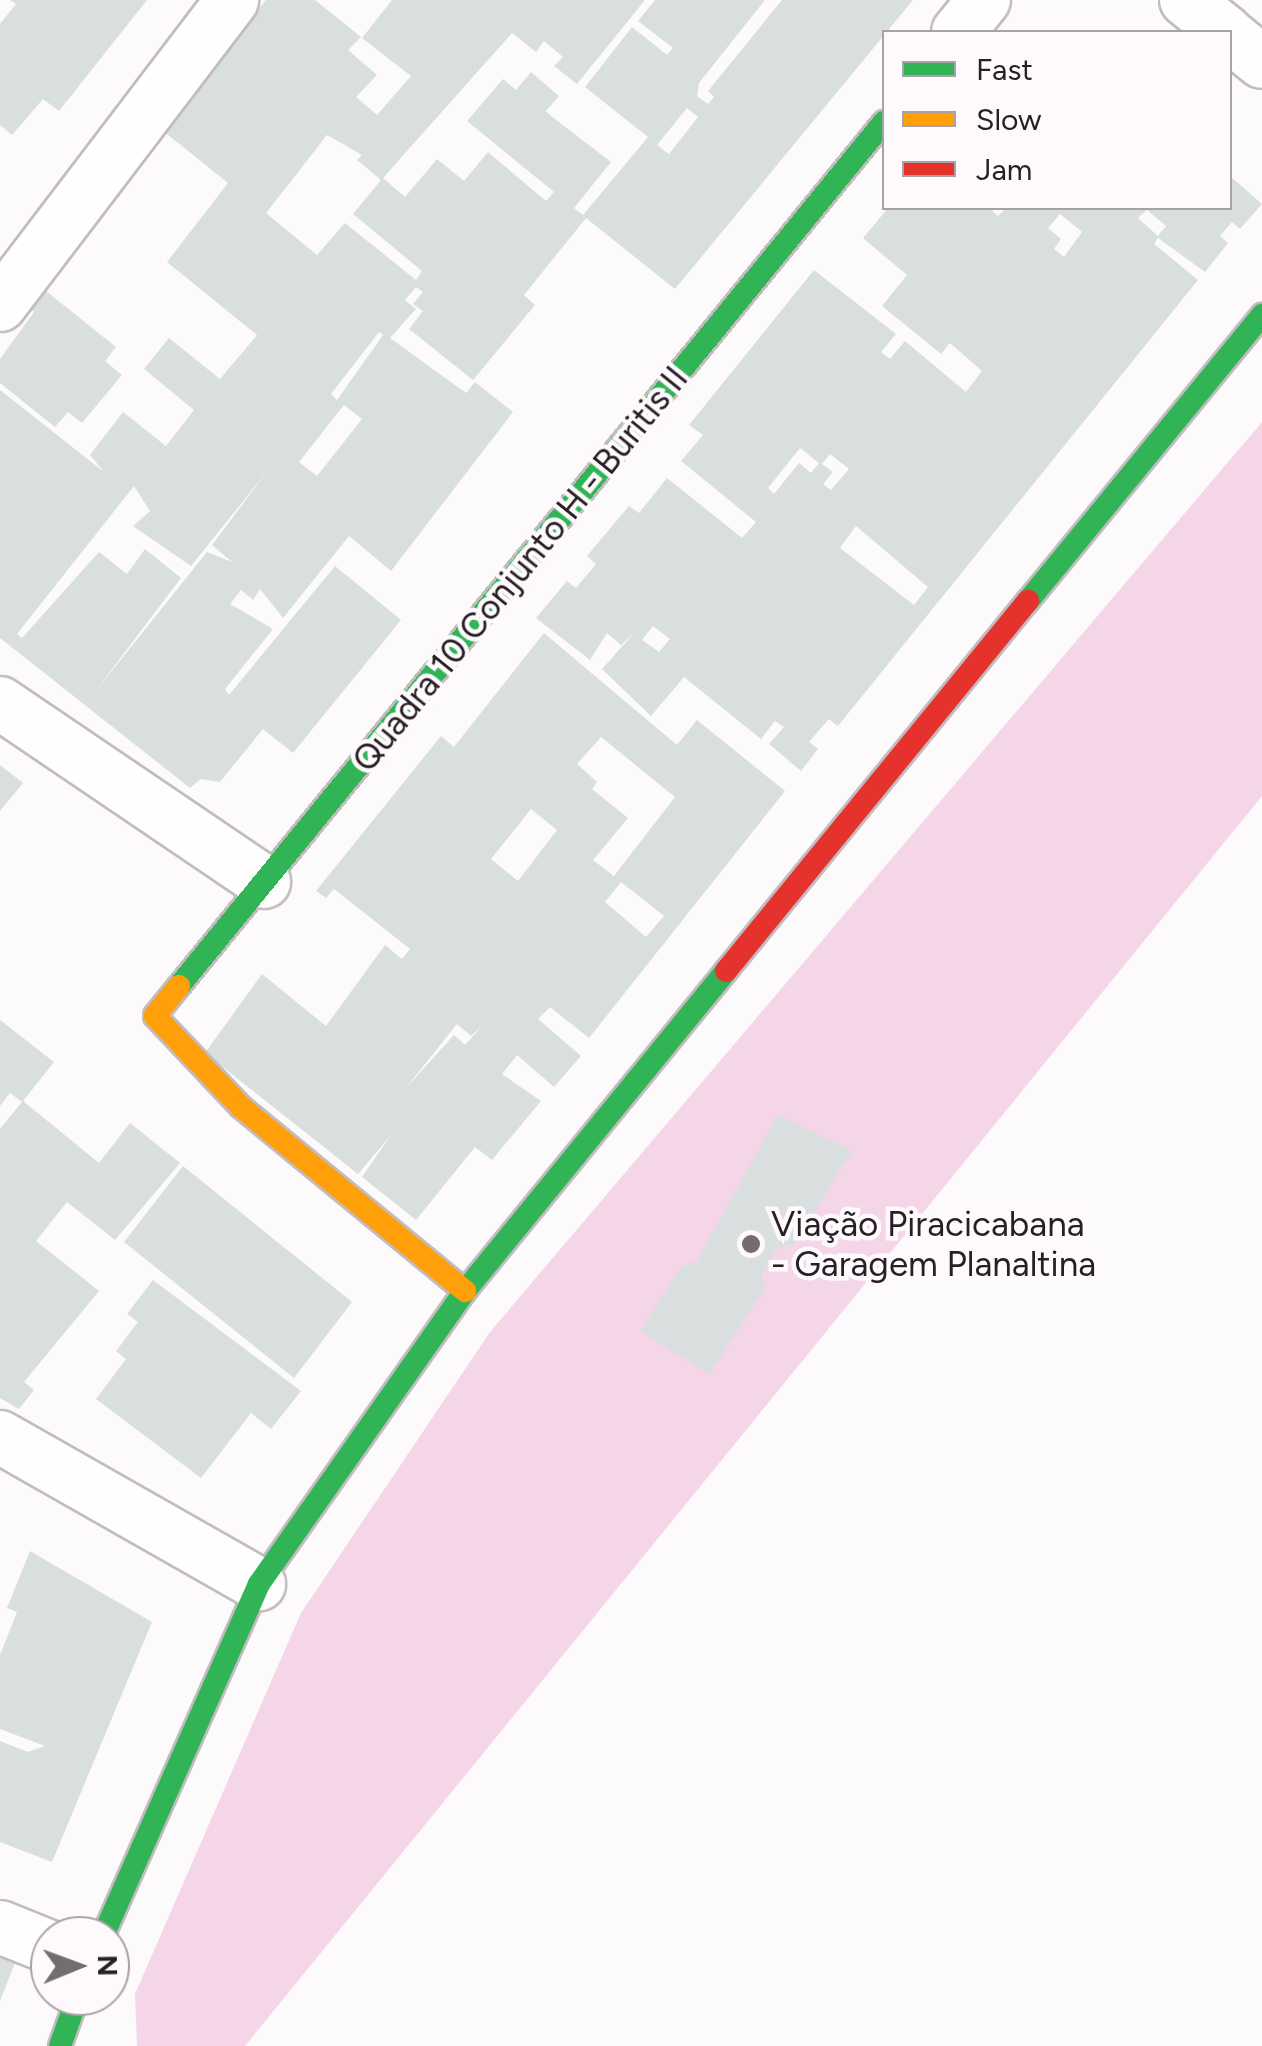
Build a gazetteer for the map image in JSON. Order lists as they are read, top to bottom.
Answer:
{
  "streets": {
    "street": ["Quadra 10 Conjunto H - Buritis II"]
  },
  "places": ["Viação Piracicabana - Garagem Planaltina"],
  "legend": ["Fast", "Slow", "Jam"],
  "north": "right"
}
